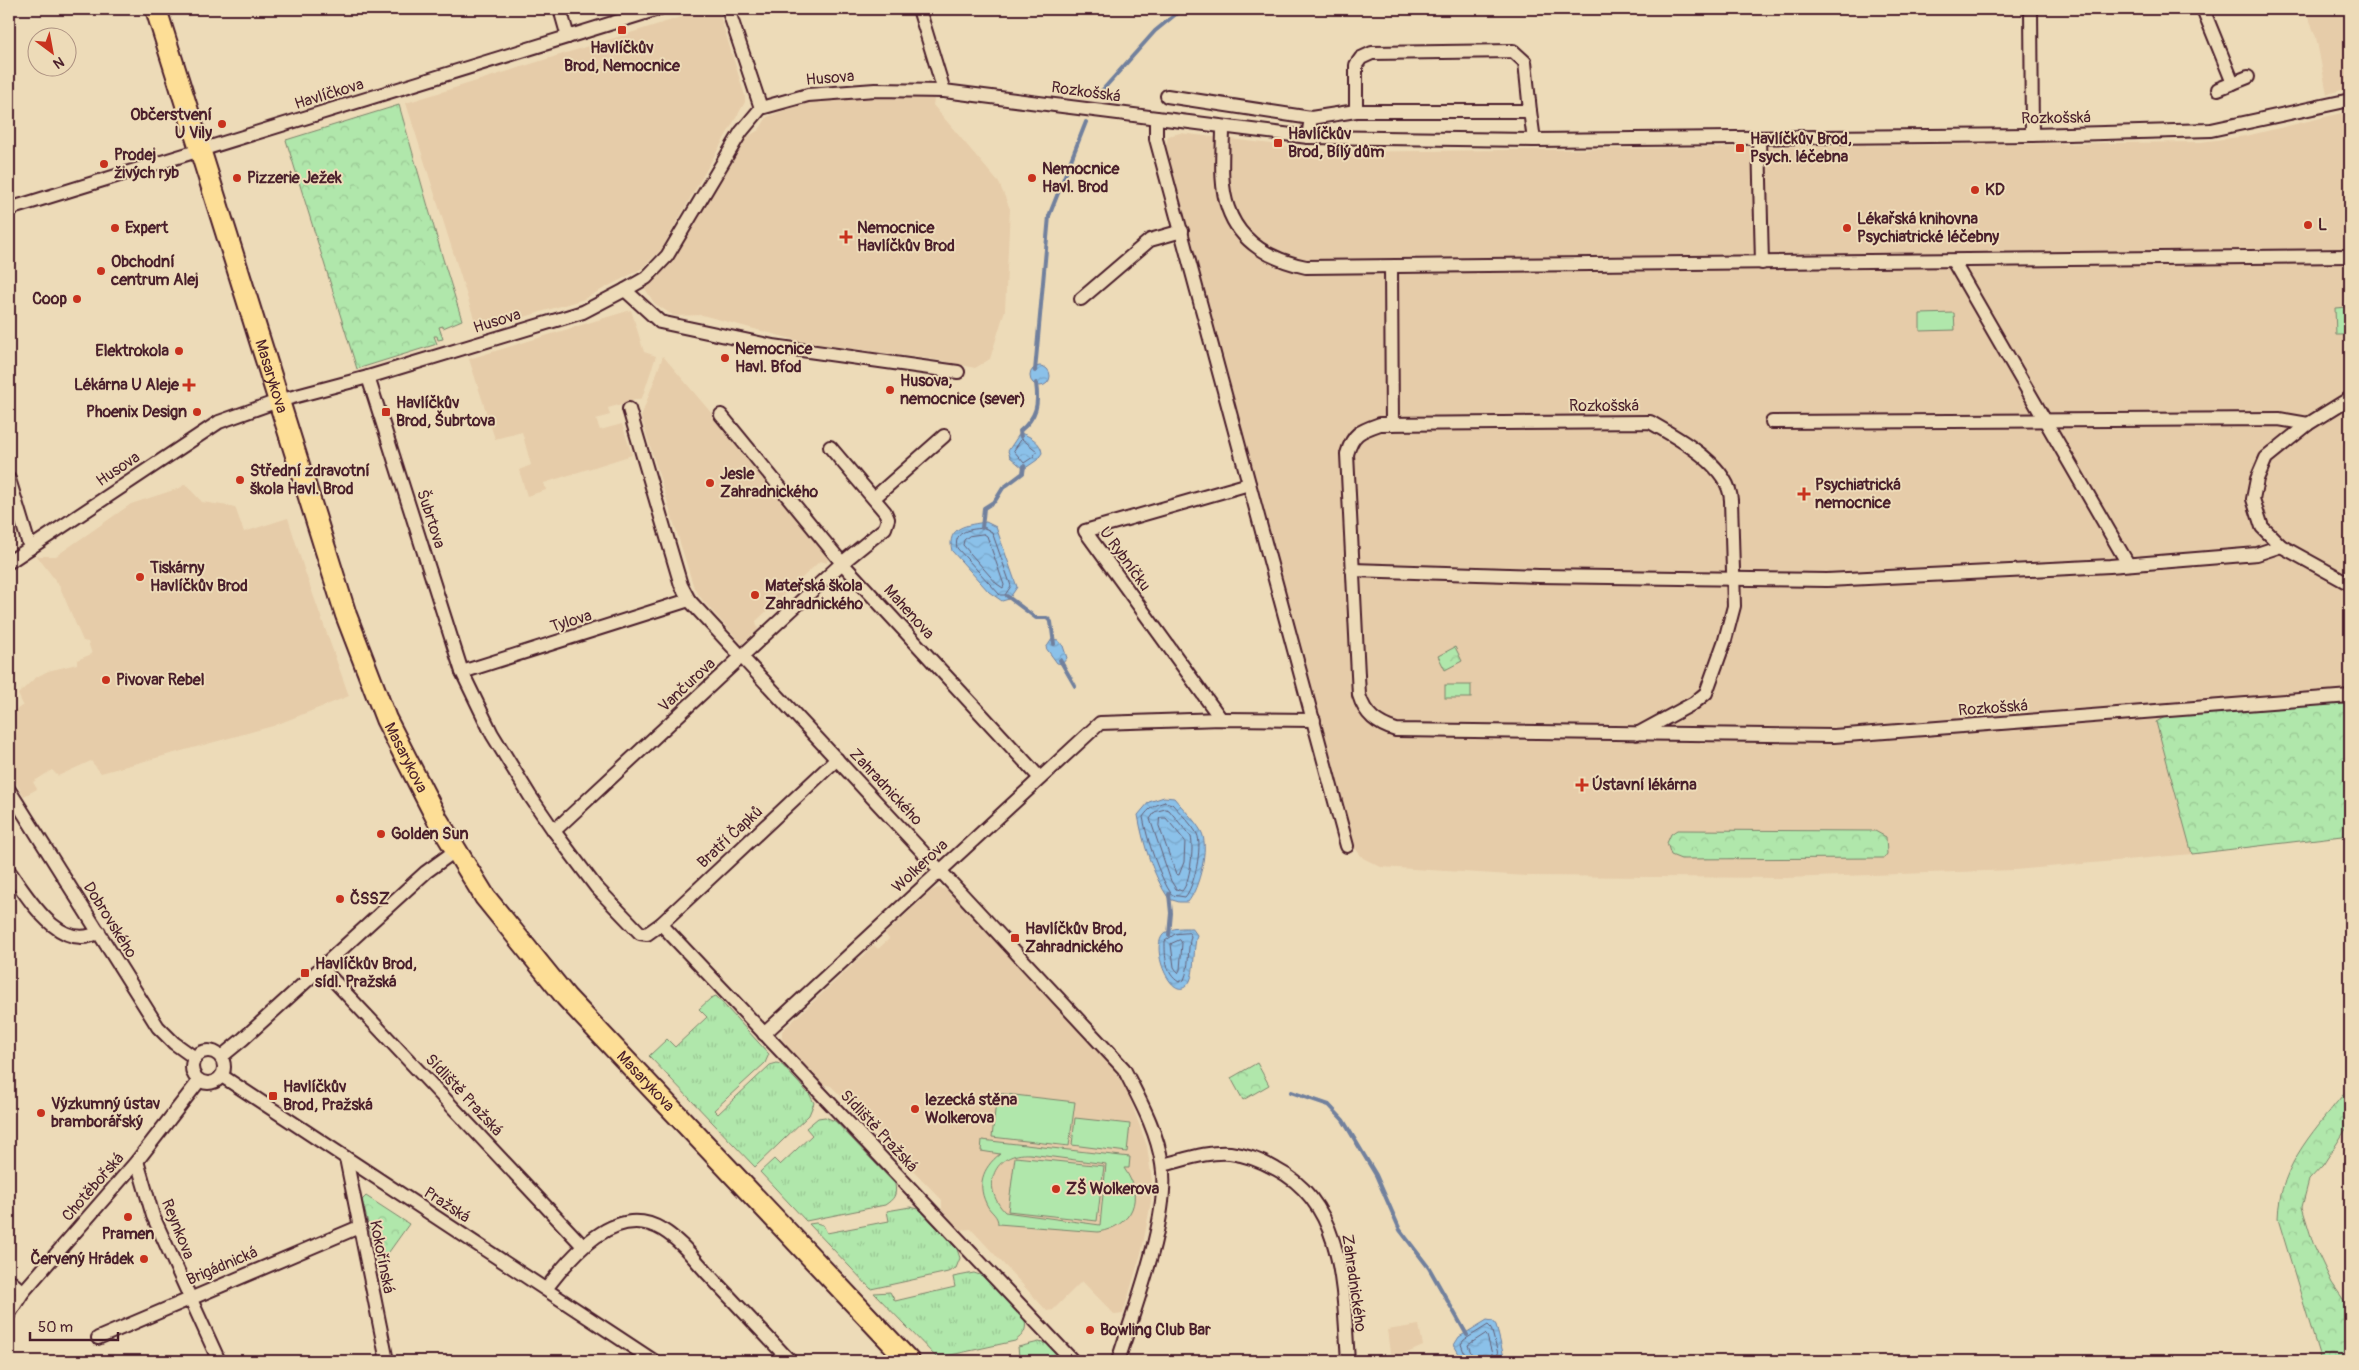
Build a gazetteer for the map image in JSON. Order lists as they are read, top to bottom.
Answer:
{
  "streets": {
    "main road": ["Masarykova"],
    "street": [
      "Husova",
      "Rozkošská",
      "Havlíčkova",
      "Šubrtova",
      "U Rybníčku",
      "Mahenova",
      "Tylova",
      "Vančurova",
      "Zahradnického",
      "Bratří Čapků",
      "Wolkerova",
      "Dobrovského",
      "Sídliště Pražská",
      "Chotěbořská",
      "Pražská",
      "Reynkova",
      "Kokořínská",
      "Brigádnická"
    ]
  },
  "crossings": [
    ["Husova", "Rozkošská"],
    ["Husova", "Masarykova"],
    ["Husova", "Šubrtova"],
    ["Havlíčkova", "Masarykova"],
    ["Šubrtova", "Tylova"],
    ["U Rybníčku", "Wolkerova"],
    ["Mahenova", "Vančurova"],
    ["Mahenova", "Wolkerova"],
    ["Tylova", "Zahradnického"],
    ["Vančurova", "Zahradnického"],
    ["Vančurova", "Bratří Čapků"],
    ["Zahradnického", "Bratří Čapků"],
    ["Zahradnického", "Wolkerova"],
    ["Bratří Čapků", "Sídliště Pražská"],
    ["Wolkerova", "Sídliště Pražská"],
    ["Dobrovského", "Chotěbořská"],
    ["Dobrovského", "Pražská"],
    ["Chotěbořská", "Pražská"],
    ["Chotěbořská", "Reynkova"],
    ["Pražská", "Kokořínská"],
    ["Reynkova", "Brigádnická"],
    ["Kokořínská", "Brigádnická"]
  ],
  "places": {
    "transit": [
      "Havlíčkův Brod, Nemocnice",
      "Havlíčkův Brod, Bílý dům",
      "Havlíčkův Brod, Psych. léčebna",
      "Havlíčkův Brod, Šubrtova",
      "Havlíčkův Brod, Zahradnického",
      "Havlíčkův Brod, sídl. Pražská",
      "Havlíčkův Brod, Pražská"
    ],
    "other": [
      "Občerstvení U Vily",
      "Prodej živých ryb",
      "Pizzerie Ježek",
      "Nemocnice Havl. Brod",
      "KD",
      "L",
      "Expert",
      "Lékařská knihovna Psychiatrické léčebny",
      "Obchodní centrum Alej",
      "Coop",
      "Elektrokola",
      "Nemocnice Havl. Bfod",
      "Husova, nemocnice (sever)",
      "Phoenix Design",
      "Střední zdravotní škola Havl. Brod",
      "Jesle Zahradnického",
      "Tiskárny Havlíčkův Brod",
      "Mateřská škola Zahradnického",
      "Pivovar Rebel",
      "Golden Sun",
      "ČSSZ",
      "lezecká stěna Wolkerova",
      "Výzkumný ústav bramborářský",
      "ZŠ Wolkerova",
      "Pramen",
      "Červený Hrádek",
      "Bowling Club Bar"
    ],
    "health": [
      "Nemocnice Havlíčkův Brod",
      "Lékárna U Aleje",
      "Psychiatrická nemocnice",
      "Ústavní lékárna"
    ]
  },
  "scale_bar": "50 m",
  "north": "bottom right"
}
